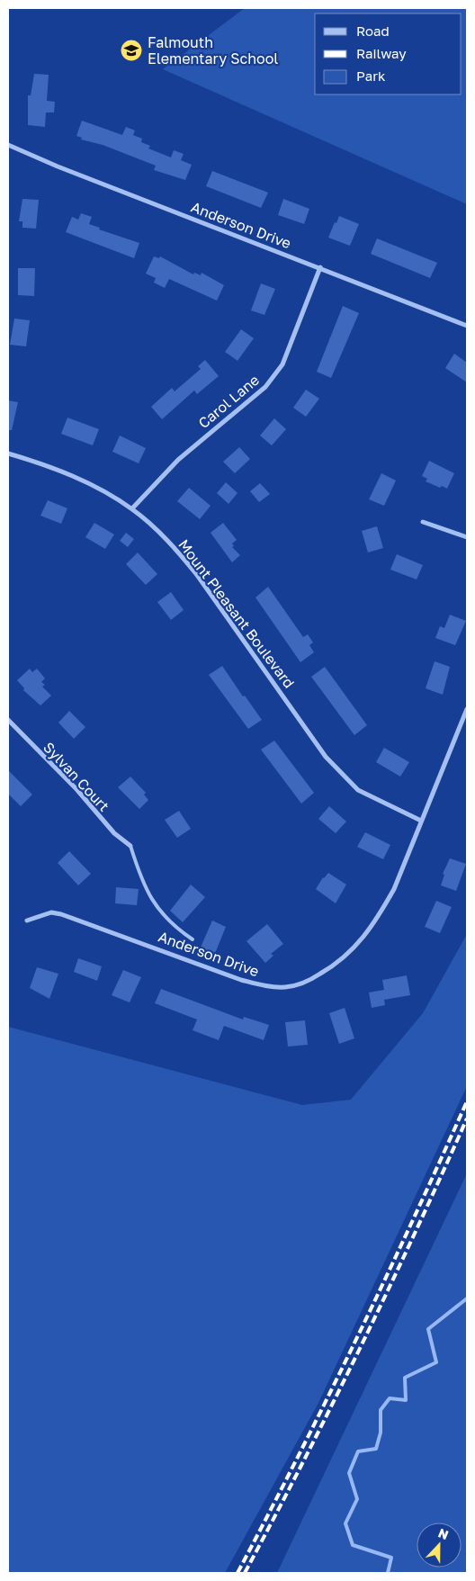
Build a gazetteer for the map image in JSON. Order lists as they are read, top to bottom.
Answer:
{
  "streets": {
    "street": [
      "Anderson Drive",
      "Carol Lane",
      "Mount Pleasant Boulevard",
      "Sylvan Court"
    ]
  },
  "crossings": [
    ["Anderson Drive", "Carol Lane"],
    ["Anderson Drive", "Mount Pleasant Boulevard"],
    ["Carol Lane", "Mount Pleasant Boulevard"]
  ],
  "places": {
    "school or university": ["Falmouth Elementary School"]
  },
  "legend": ["Road", "Railway", "Park"],
  "north": "top"
}
